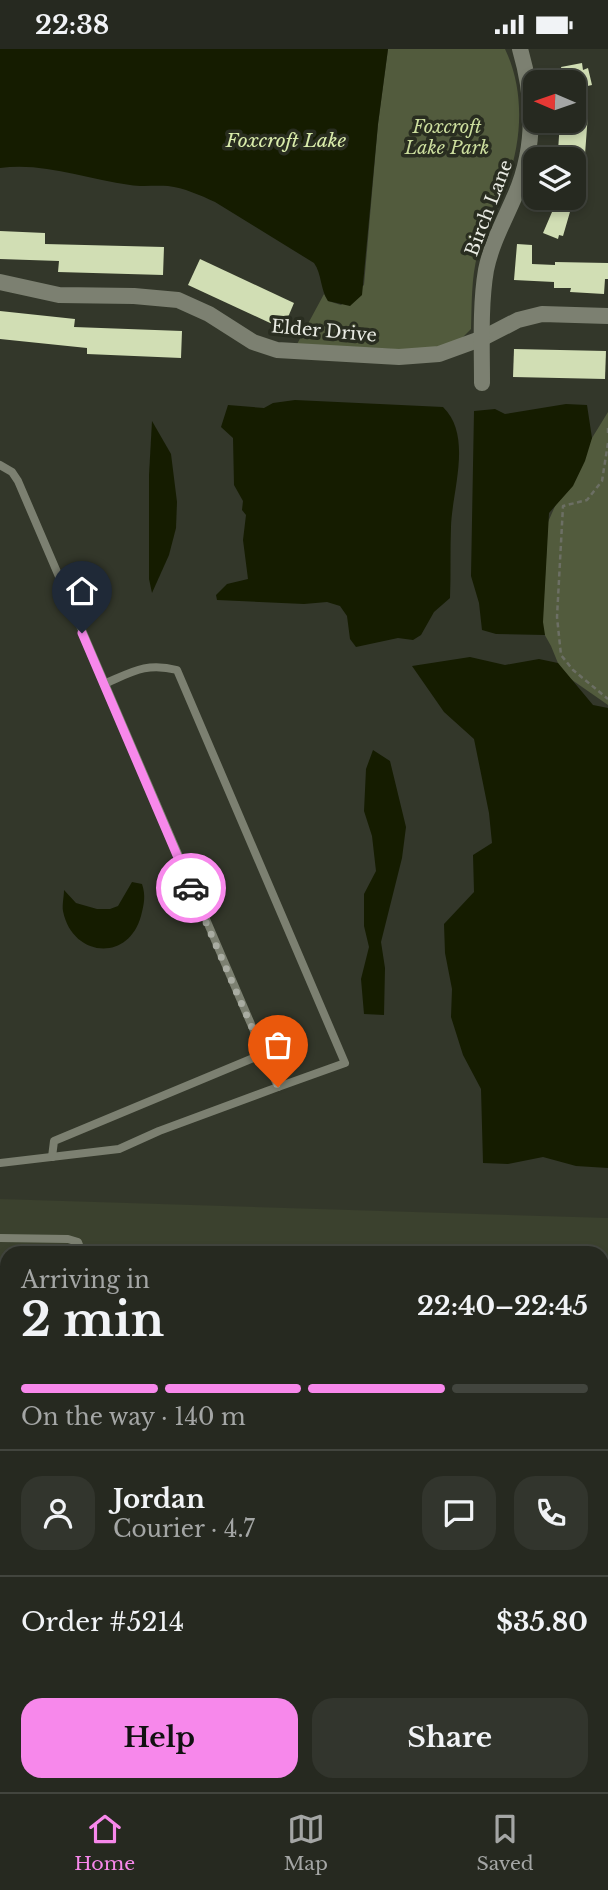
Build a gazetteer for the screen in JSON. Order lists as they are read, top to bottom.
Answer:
{
  "streets": {
    "street": ["Birch Lane", "Elder Drive"]
  },
  "crossings": [
    ["Birch Lane", "Elder Drive"]
  ],
  "water": ["Foxcroft Lake"],
  "parks": ["Foxcroft Lake Park"],
  "north": "left",
  "page": {
    "status": "22:38",
    "heading": ["2 min", "Arriving in", "22:40–22:45"],
    "panel": [
      "Jordan",
      "Courier · 4.7",
      "Order #5214",
      "$35.80"
    ],
    "bar": "On the way · 140 m",
    "buttons": ["Help", "Share"],
    "tabs": ["Home", "Map", "Saved"]
  }
}
